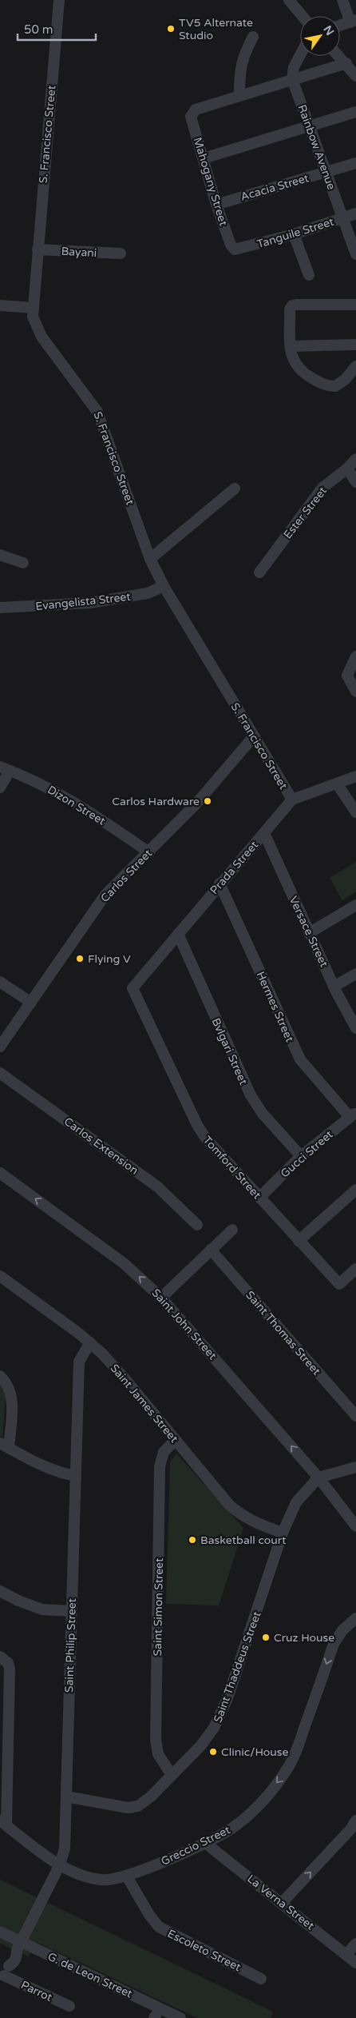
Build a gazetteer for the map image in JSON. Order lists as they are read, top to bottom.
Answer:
{
  "streets": {
    "street": [
      "S. Francisco Street",
      "Rainbow Avenue",
      "Mahogany Street",
      "Acacia Street",
      "Tanguile Street",
      "Bayani",
      "Ester Street",
      "Evangelista Street",
      "Dizon Street",
      "Prada Street",
      "Carlos Street",
      "Versace Street",
      "Hermes Street",
      "Bvlgari Street",
      "Carlos Extension",
      "Gucci Street",
      "Tomford Street",
      "Saint John Street",
      "Saint Thomas Street",
      "Saint James Street",
      "Saint Simon Street",
      "Saint Philip Street",
      "Saint Thaddeus Street",
      "Greccio Street",
      "La Verna Street",
      "Escoleto Street",
      "G. de Leon Street",
      "Parrot"
    ]
  },
  "crossings": [
    ["S. Francisco Street", "Bayani"],
    ["S. Francisco Street", "Evangelista Street"],
    ["S. Francisco Street", "Prada Street"],
    ["S. Francisco Street", "Carlos Street"],
    ["Rainbow Avenue", "Acacia Street"],
    ["Rainbow Avenue", "Tanguile Street"],
    ["Mahogany Street", "Acacia Street"],
    ["Mahogany Street", "Tanguile Street"],
    ["Dizon Street", "Carlos Street"],
    ["Prada Street", "Versace Street"],
    ["Prada Street", "Hermes Street"],
    ["Prada Street", "Bvlgari Street"],
    ["Prada Street", "Tomford Street"],
    ["Hermes Street", "Gucci Street"],
    ["Bvlgari Street", "Gucci Street"],
    ["Gucci Street", "Tomford Street"],
    ["Saint John Street", "Saint Thaddeus Street"],
    ["Saint James Street", "Saint Simon Street"],
    ["Saint James Street", "Saint Philip Street"],
    ["Saint James Street", "Saint Thaddeus Street"],
    ["Saint Simon Street", "Saint Thaddeus Street"],
    ["Saint Philip Street", "Saint Thaddeus Street"],
    ["Saint Philip Street", "Greccio Street"],
    ["Saint Philip Street", "G. de Leon Street"],
    ["Saint Philip Street", "Parrot"],
    ["Greccio Street", "La Verna Street"],
    ["Greccio Street", "Escoleto Street"]
  ],
  "one_way": ["Saint John Street"],
  "places": [
    "TV5 Alternate Studio",
    "Carlos Hardware",
    "Flying V",
    "Basketball court",
    "Cruz House",
    "Clinic/House"
  ],
  "scale_bar": "50 m",
  "north": "top right"
}
